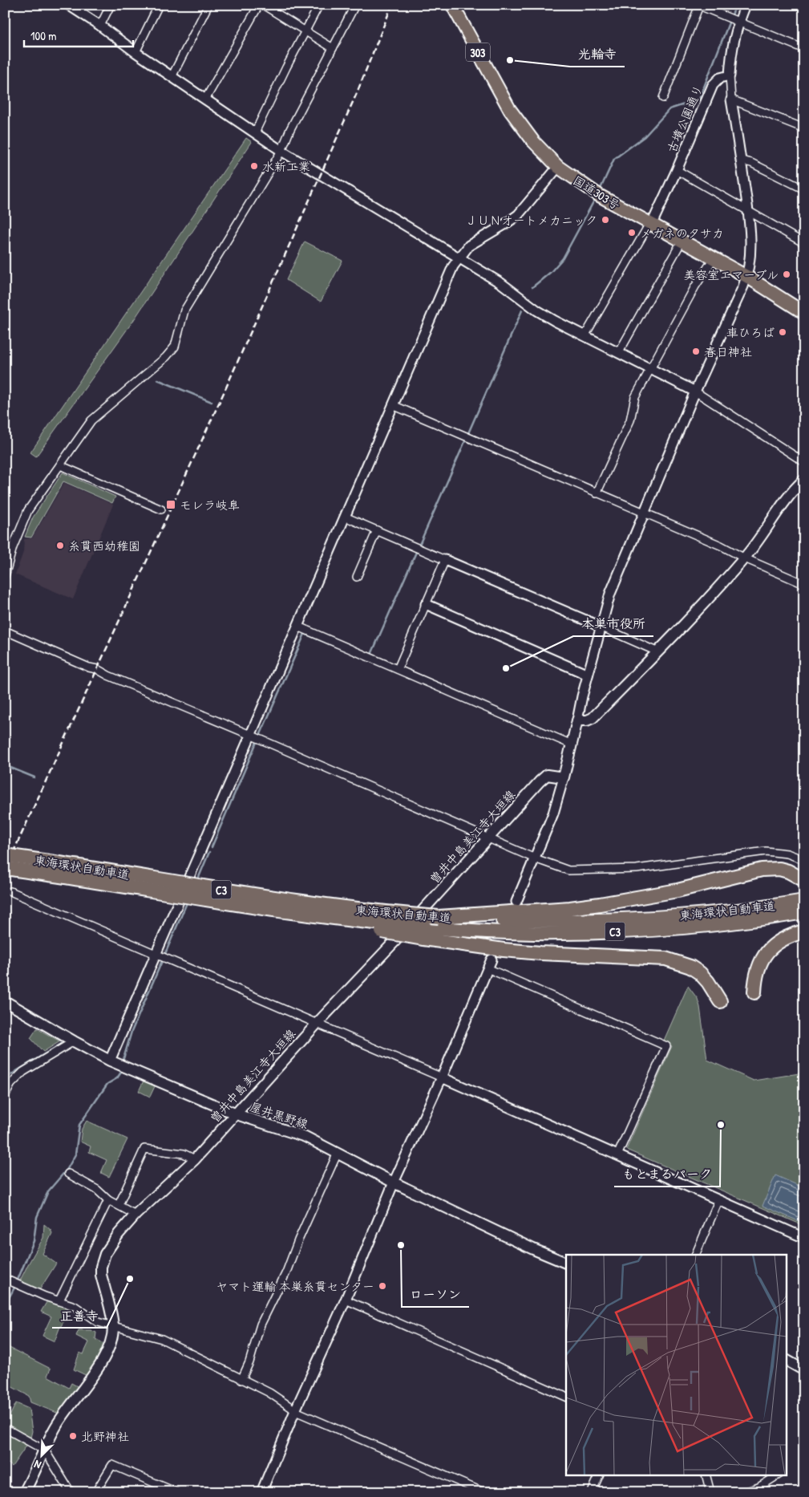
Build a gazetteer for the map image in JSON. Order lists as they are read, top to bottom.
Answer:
{
  "streets": {
    "highway": [
      "303",
      "国道303号",
      "東海環状自動車道",
      "C3"
    ],
    "main road": ["曽井中島美江寺大垣線", "屋井黒野線"],
    "street": ["古墳公園通り"]
  },
  "crossings": [
    ["古墳公園通り", "国道303号"],
    ["曽井中島美江寺大垣線", "屋井黒野線"]
  ],
  "places": {
    "other": [
      "光輪寺",
      "水新工業",
      "ＪＵＮオートメカニック",
      "メガネのタサカ",
      "美容室エマーブル",
      "車ひろば",
      "春日神社",
      "糸貫西幼稚園",
      "本巣市役所",
      "もとまるパーク",
      "ローソン",
      "正善寺",
      "ヤマト運輸 本巣糸貫センター",
      "北野神社"
    ],
    "transit": ["モレラ岐阜"]
  },
  "scale_bar": "100 m",
  "north": "bottom left"
}
